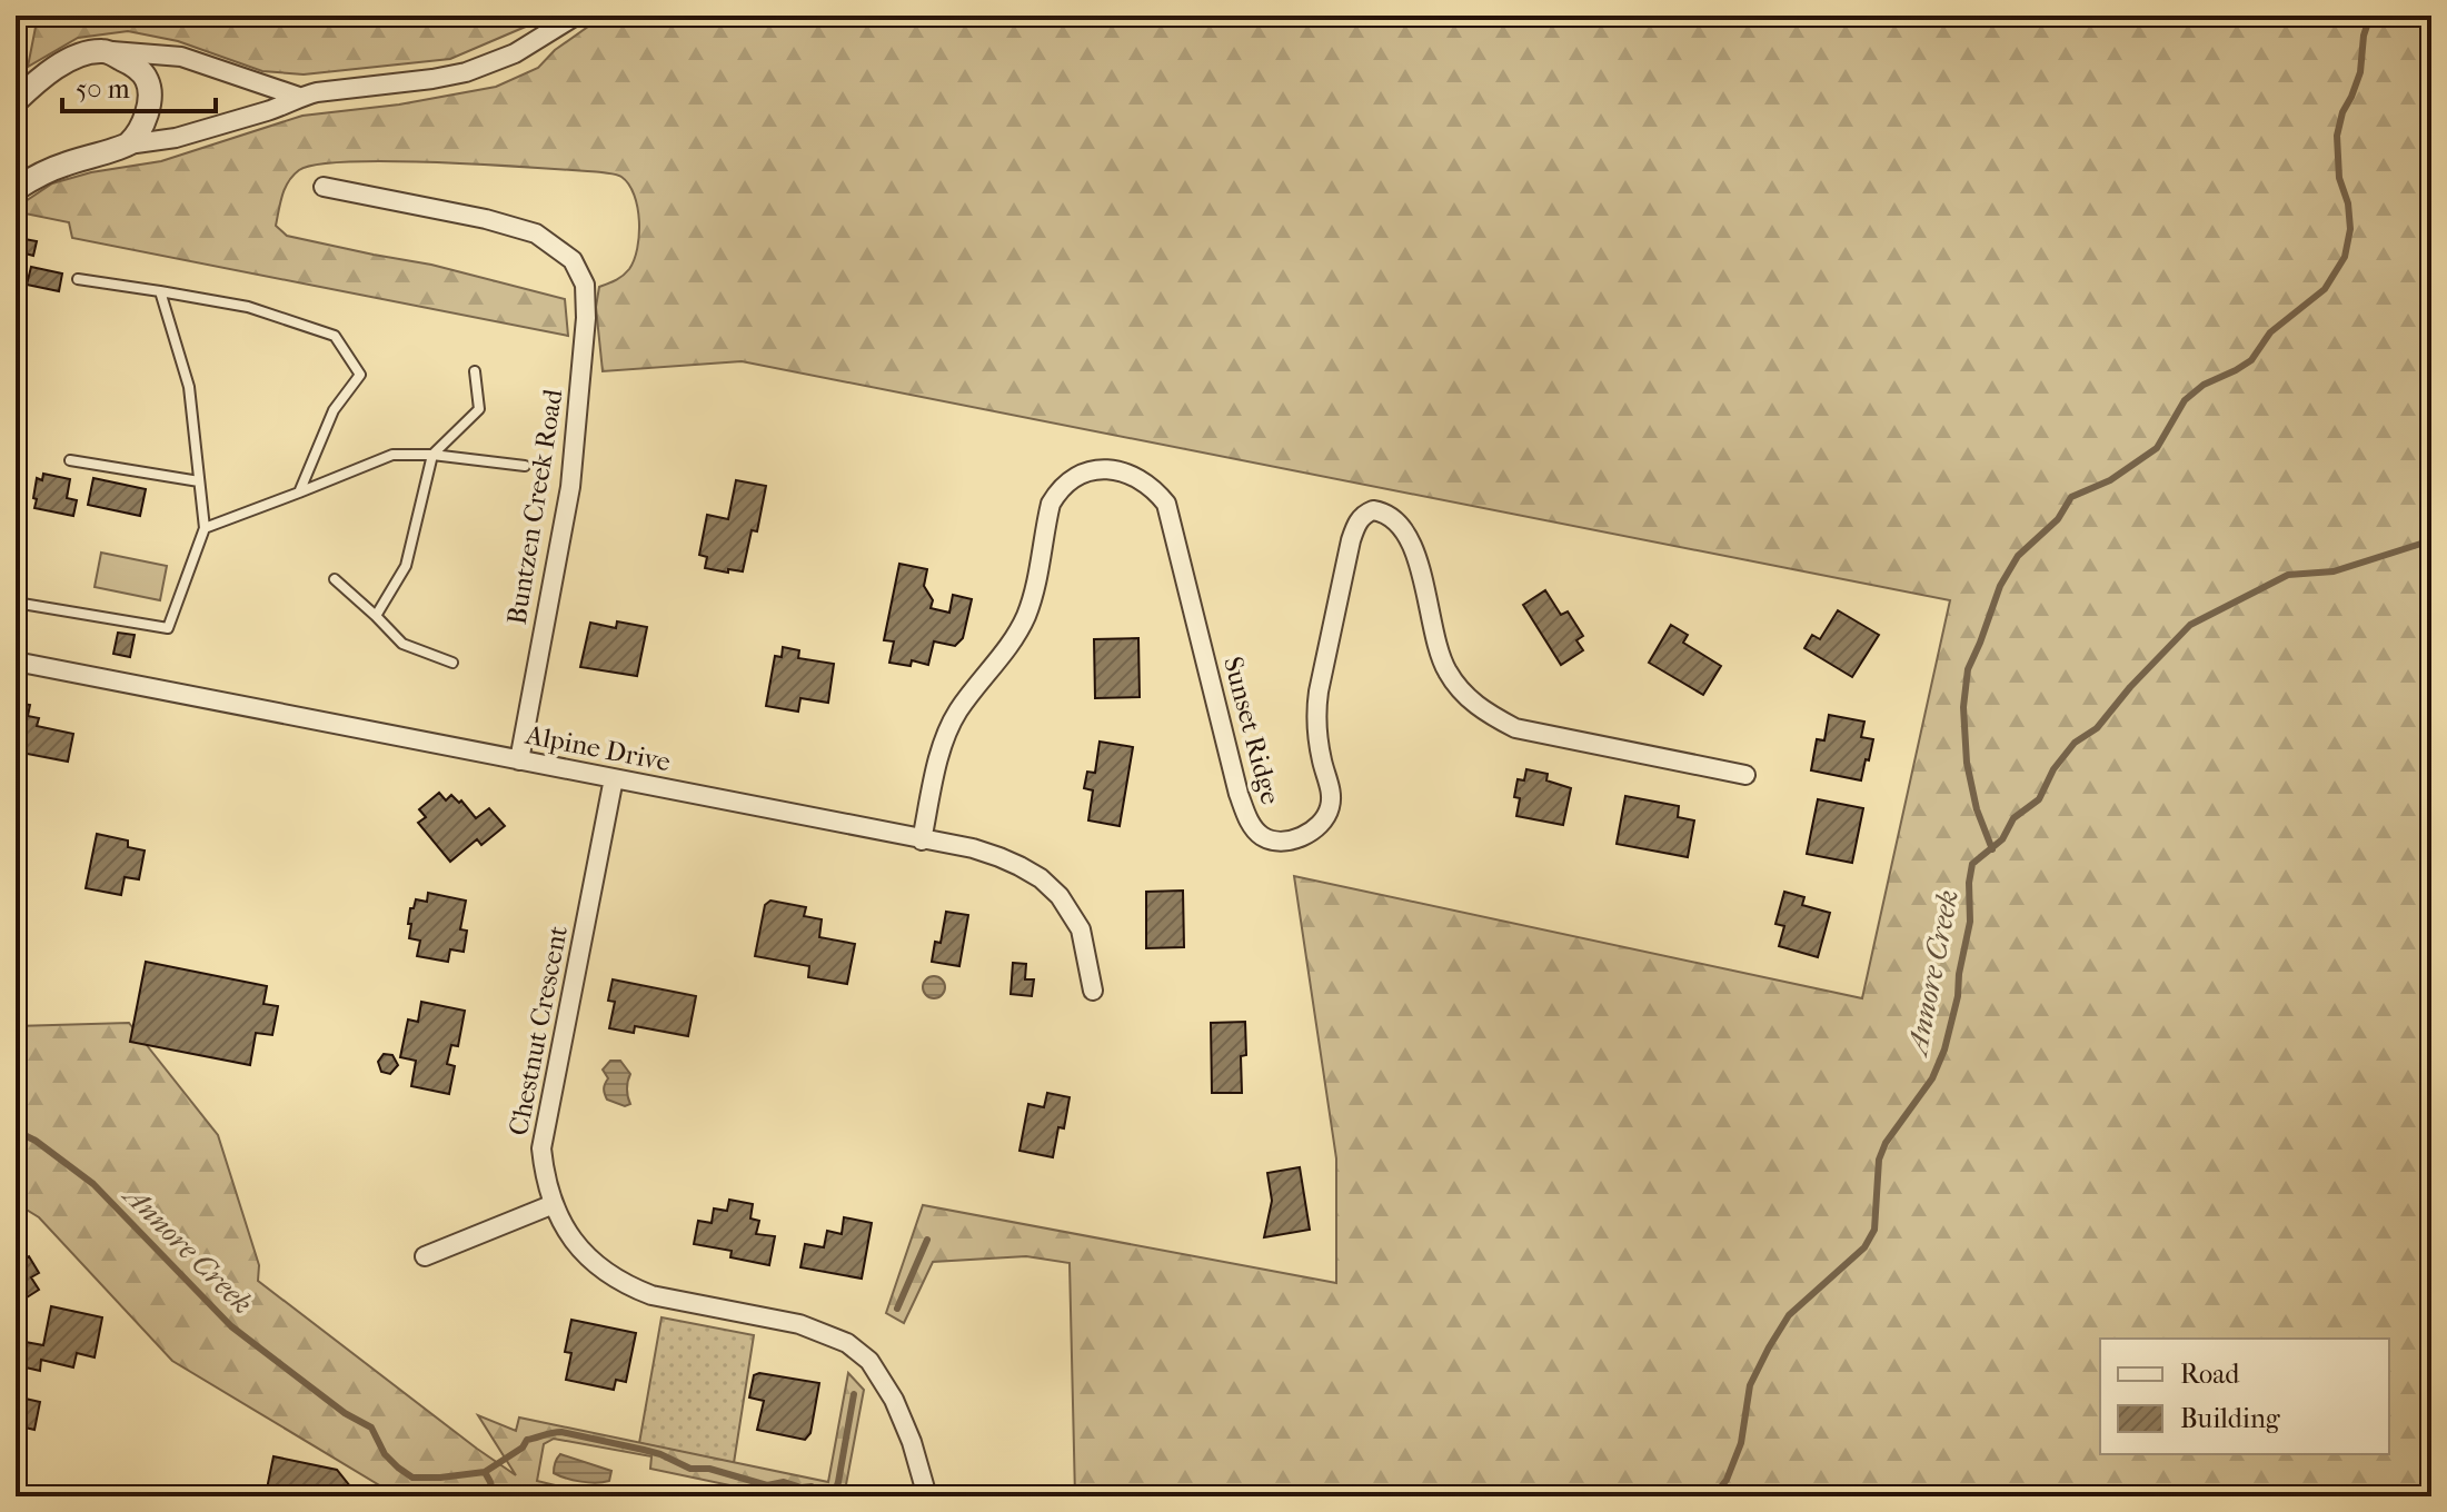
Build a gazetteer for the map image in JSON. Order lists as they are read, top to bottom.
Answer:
{
  "streets": {
    "street": [
      "Buntzen Creek Road",
      "Sunset Ridge",
      "Alpine Drive",
      "Chestnut Crescent"
    ]
  },
  "crossings": [
    ["Buntzen Creek Road", "Alpine Drive"],
    ["Sunset Ridge", "Alpine Drive"],
    ["Alpine Drive", "Chestnut Crescent"]
  ],
  "water": ["Annore Creek"],
  "legend": ["Road", "Building"],
  "scale_bar": "50 m"
}
